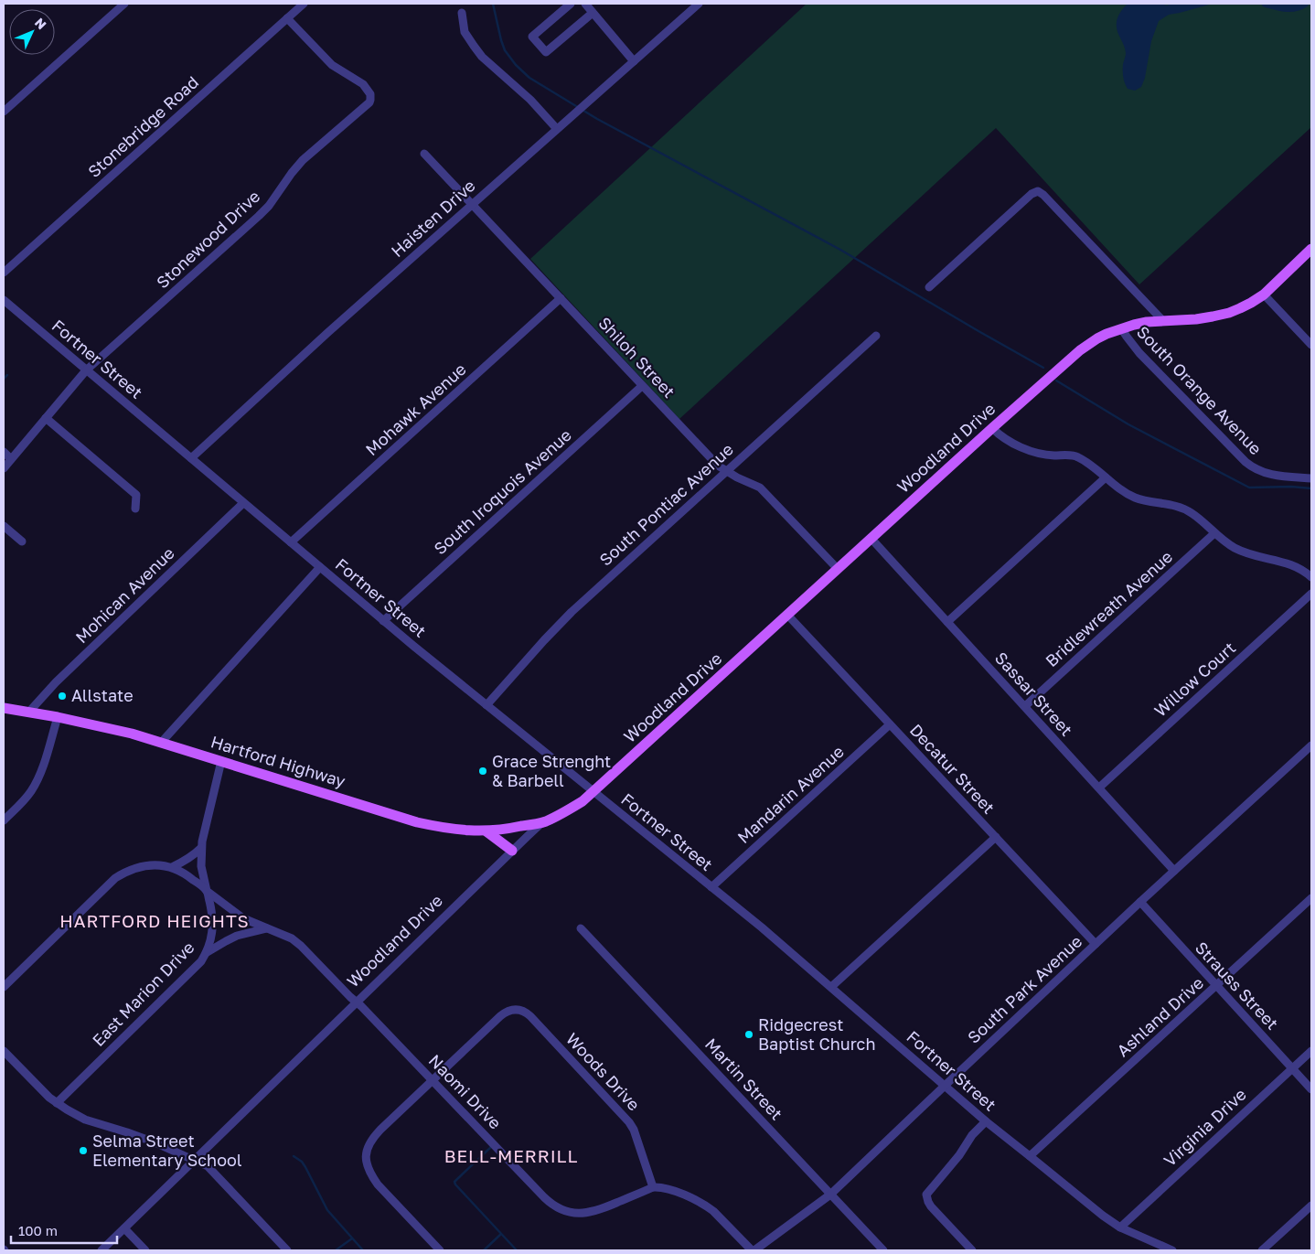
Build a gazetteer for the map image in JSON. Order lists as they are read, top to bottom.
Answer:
{
  "streets": {
    "main road": ["Woodland Drive", "Hartford Highway"],
    "street": [
      "Stonebridge Road",
      "Haisten Drive",
      "Stonewood Drive",
      "Shiloh Street",
      "Fortner Street",
      "South Orange Avenue",
      "Mohawk Avenue",
      "South Iroquois Avenue",
      "South Pontiac Avenue",
      "Mohican Avenue",
      "Bridlewreath Avenue",
      "Willow Court",
      "Sassar Street",
      "Decatur Street",
      "Mandarin Avenue",
      "Strauss Street",
      "South Park Avenue",
      "East Marion Drive",
      "Ashland Drive",
      "Woods Drive",
      "Martin Street",
      "Naomi Drive",
      "Virginia Drive"
    ]
  },
  "crossings": [
    ["Stonebridge Road", "Stonewood Drive"],
    ["Haisten Drive", "Shiloh Street"],
    ["Haisten Drive", "Fortner Street"],
    ["Stonewood Drive", "Fortner Street"],
    ["Shiloh Street", "Mohawk Avenue"],
    ["Shiloh Street", "Woodland Drive"],
    ["Shiloh Street", "South Iroquois Avenue"],
    ["Shiloh Street", "South Pontiac Avenue"],
    ["Fortner Street", "Mohawk Avenue"],
    ["Fortner Street", "Woodland Drive"],
    ["Fortner Street", "South Iroquois Avenue"],
    ["Fortner Street", "South Pontiac Avenue"],
    ["Fortner Street", "Mohican Avenue"],
    ["Fortner Street", "Mandarin Avenue"],
    ["Fortner Street", "South Park Avenue"],
    ["Fortner Street", "Ashland Drive"],
    ["Fortner Street", "Virginia Drive"],
    ["South Orange Avenue", "Woodland Drive"],
    ["Woodland Drive", "Sassar Street"],
    ["Woodland Drive", "Hartford Highway"],
    ["Woodland Drive", "Decatur Street"],
    ["Woodland Drive", "Naomi Drive"],
    ["Mohican Avenue", "Hartford Highway"],
    ["Bridlewreath Avenue", "Sassar Street"],
    ["Willow Court", "Sassar Street"],
    ["Sassar Street", "South Park Avenue"],
    ["Hartford Highway", "East Marion Drive"],
    ["Decatur Street", "Mandarin Avenue"],
    ["Decatur Street", "South Park Avenue"],
    ["Strauss Street", "South Park Avenue"],
    ["Strauss Street", "Ashland Drive"],
    ["Strauss Street", "Virginia Drive"],
    ["South Park Avenue", "Martin Street"],
    ["East Marion Drive", "Naomi Drive"],
    ["Woods Drive", "Naomi Drive"]
  ],
  "districts": ["HARTFORD HEIGHTS", "BELL-MERRILL"],
  "places": [
    "Allstate",
    "Grace Strenght & Barbell",
    "Ridgecrest Baptist Church",
    "Selma Street Elementary School"
  ],
  "scale_bar": "100 m",
  "north": "top right"
}
